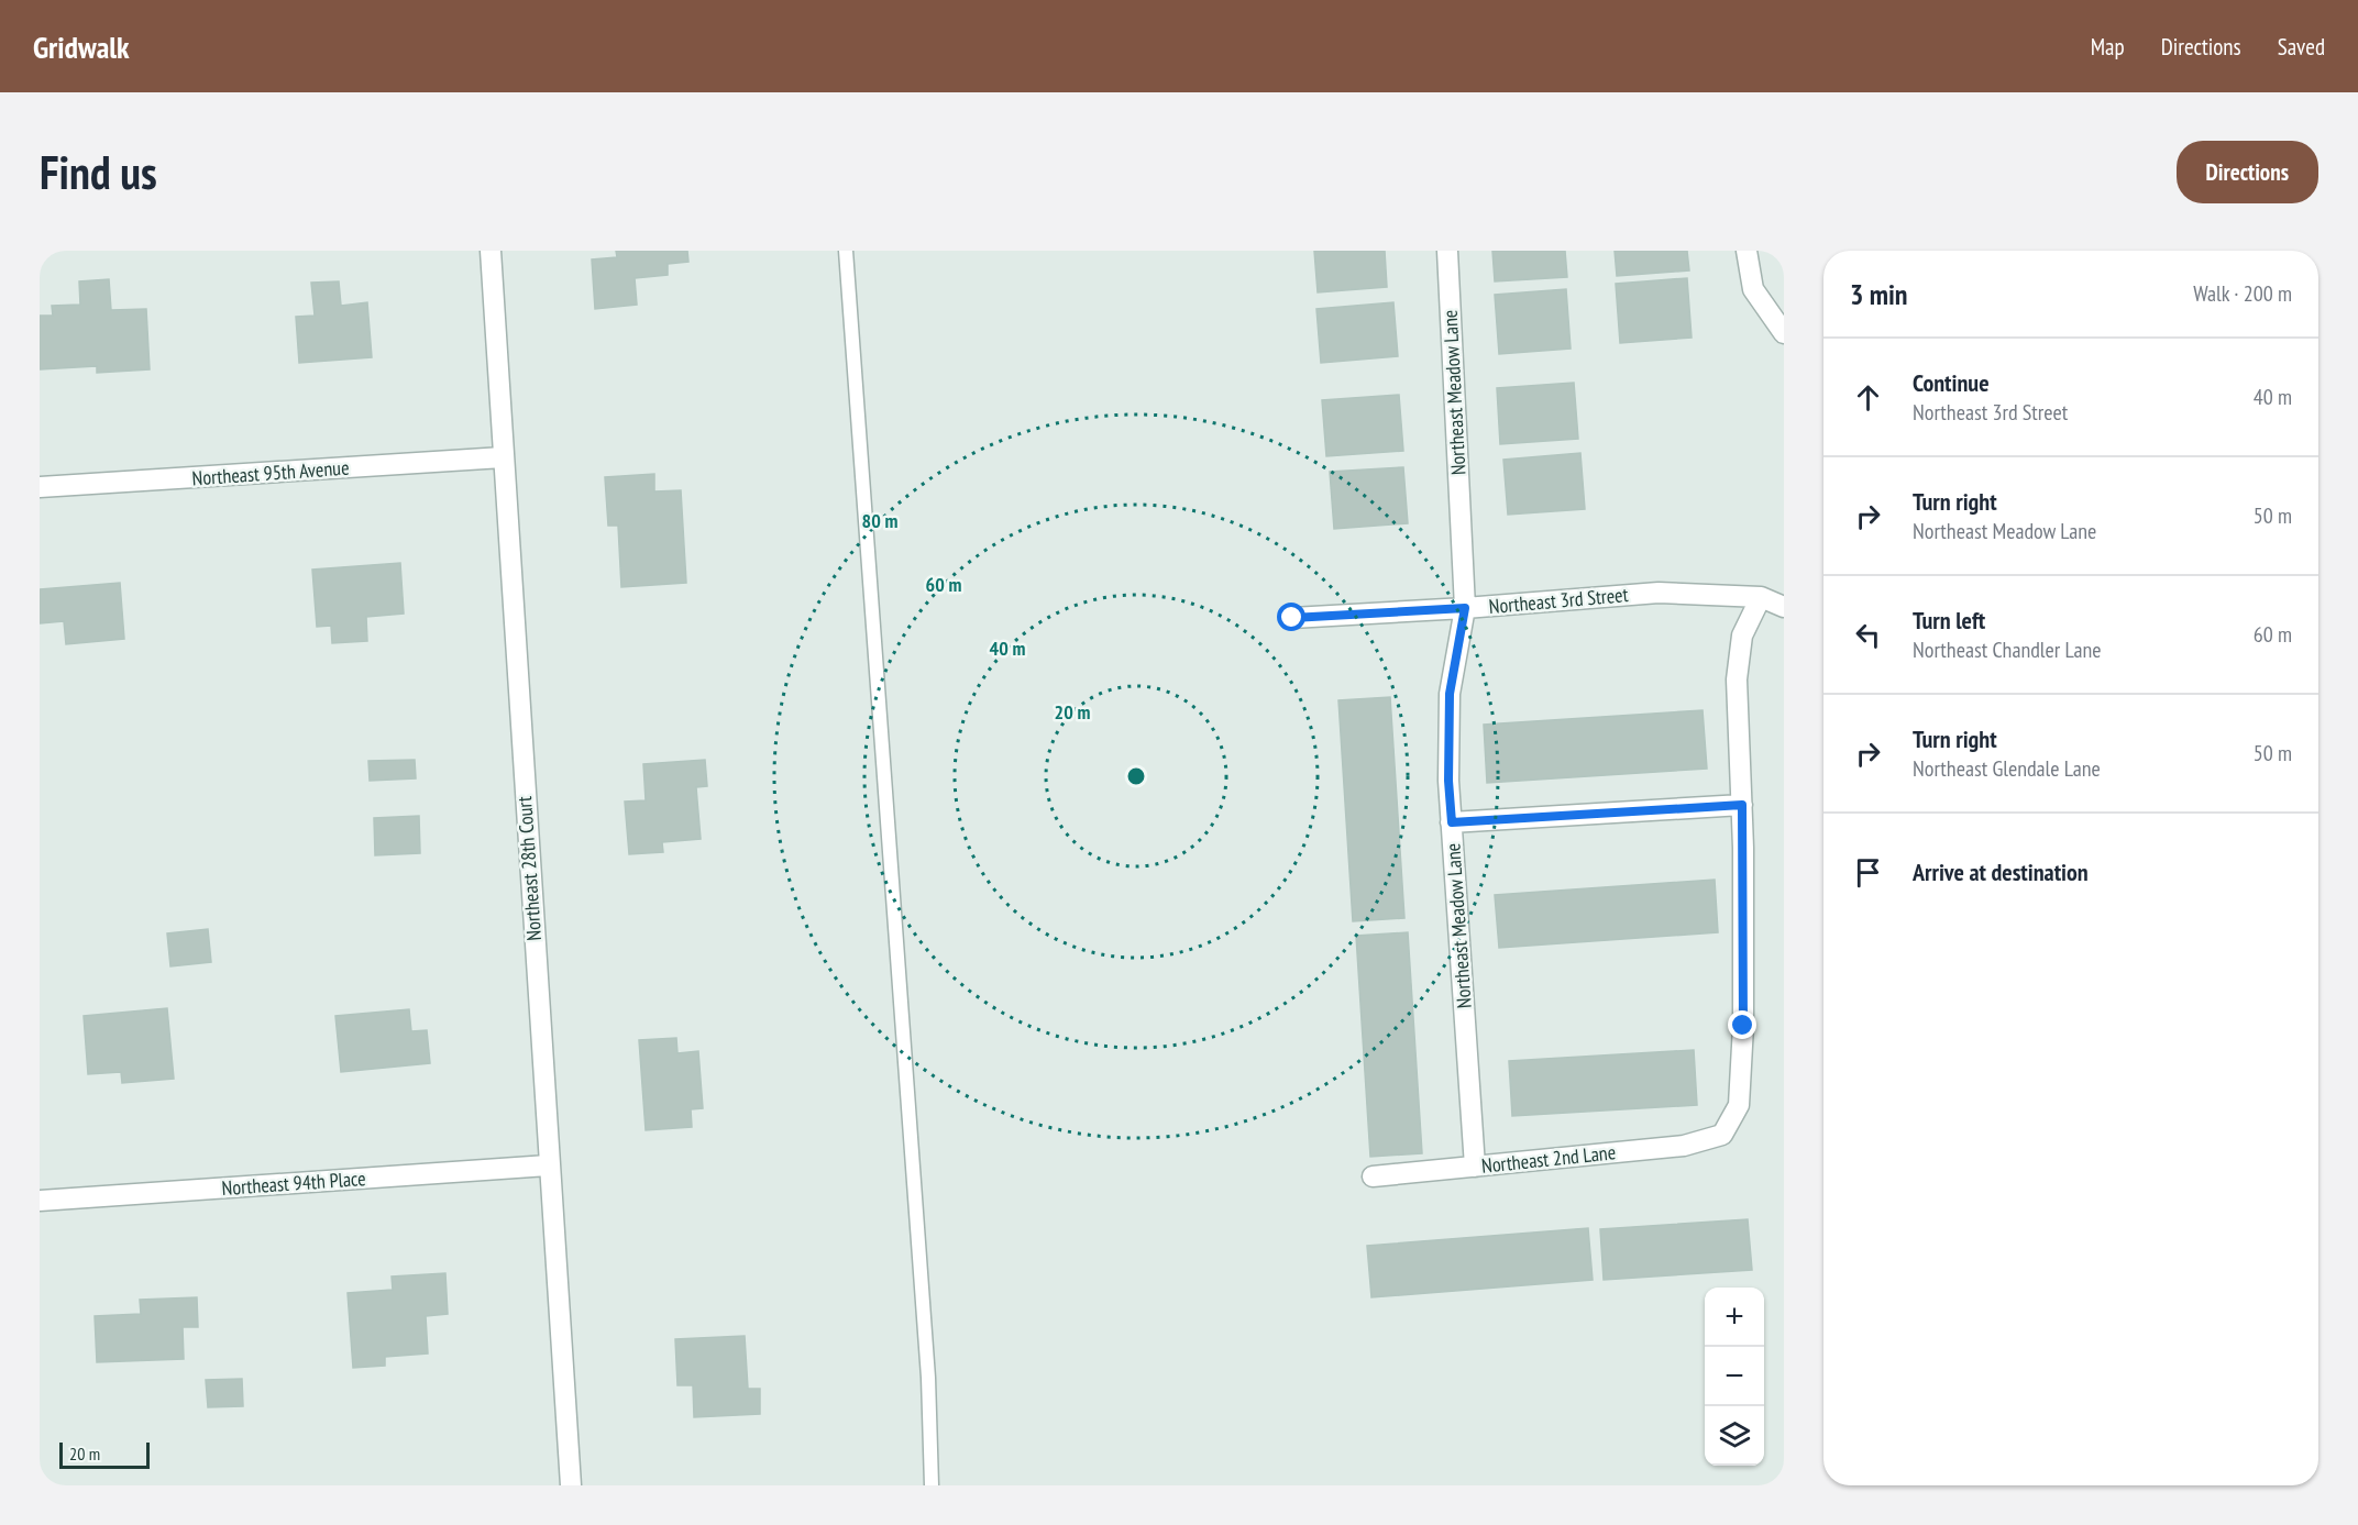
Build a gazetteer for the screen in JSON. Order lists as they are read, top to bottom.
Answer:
{
  "streets": {
    "street": [
      "Northeast Meadow Lane",
      "Northeast 95th Avenue",
      "Northeast 3rd Street",
      "Northeast 28th Court",
      "Northeast 2nd Lane",
      "Northeast 94th Place"
    ]
  },
  "crossings": [
    ["Northeast Meadow Lane", "Northeast 3rd Street"],
    ["Northeast Meadow Lane", "Northeast 2nd Lane"],
    ["Northeast 95th Avenue", "Northeast 28th Court"],
    ["Northeast 28th Court", "Northeast 94th Place"]
  ],
  "scale_bar": "20 m",
  "page": {
    "header": "Gridwalk",
    "nav": ["Map", "Directions", "Saved"],
    "buttons": "Directions",
    "title": "Find us",
    "heading": ["3 min", "Walk · 200 m"],
    "list": [
      ["Continue", "Northeast 3rd Street", "40 m"],
      ["Turn right", "Northeast Meadow Lane", "50 m"],
      ["Turn left", "Northeast Chandler Lane", "60 m"],
      ["Turn right", "Northeast Glendale Lane", "50 m"],
      "Arrive at destination"
    ],
    "map_buttons": ["+", "−"],
    "scale": "20 m"
  },
  "rings": [
    "80 m",
    "60 m",
    "40 m",
    "20 m"
  ]
}
